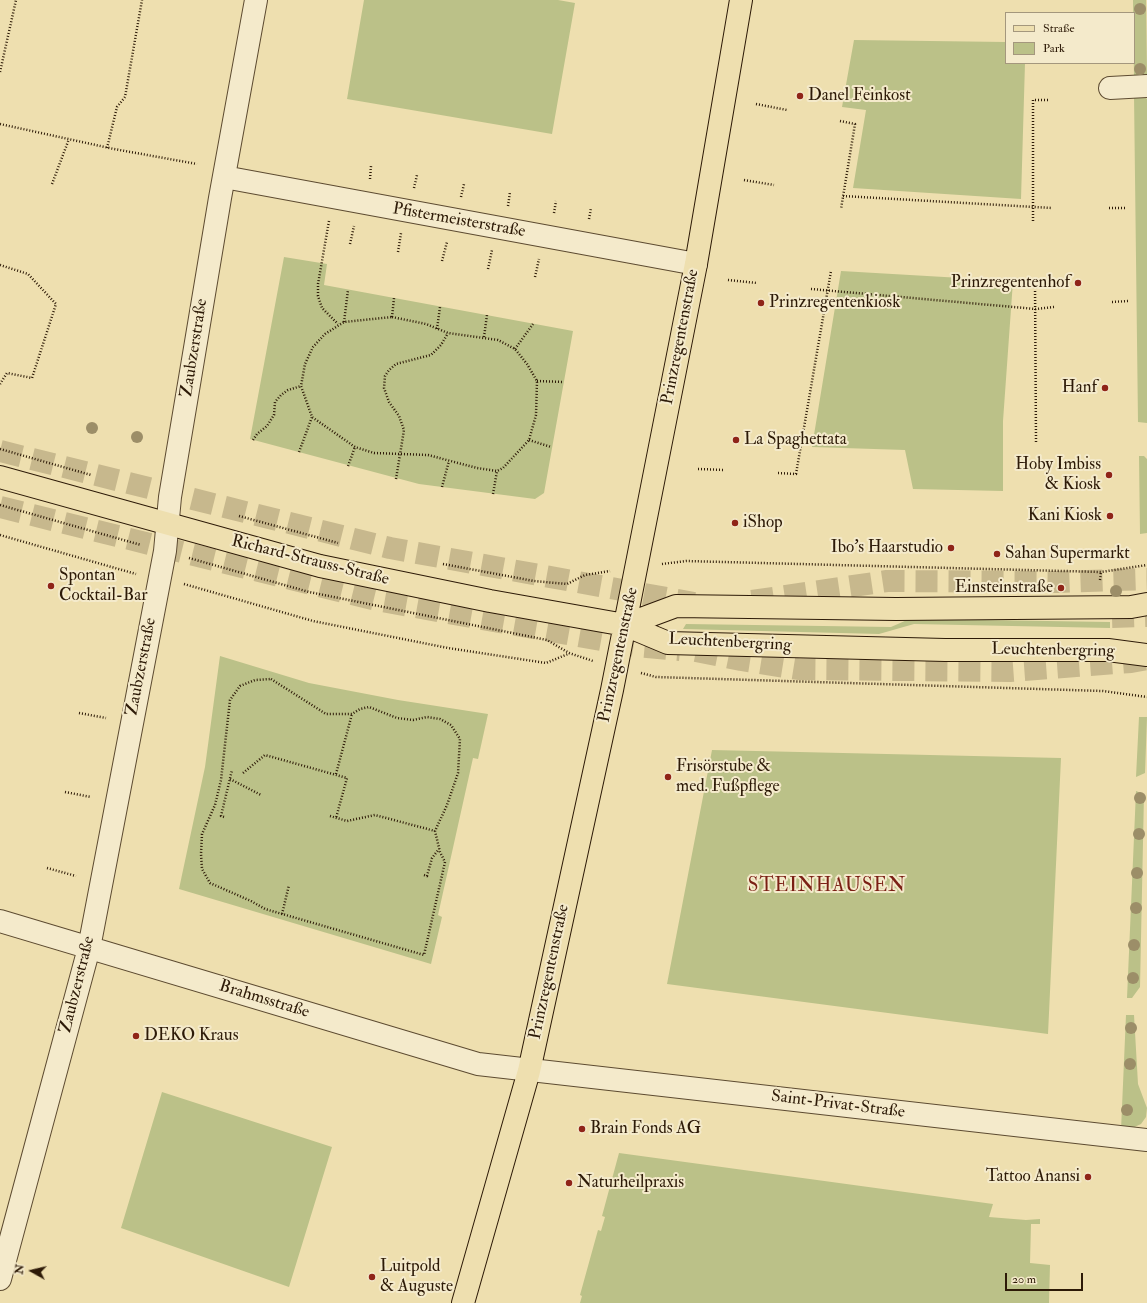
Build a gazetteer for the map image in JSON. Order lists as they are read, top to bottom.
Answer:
{
  "streets": {
    "main road": ["Prinzregentenstraße", "Richard-Strauss-Straße", "Leuchtenbergring"],
    "street": [
      "Pfistermeisterstraße",
      "Zaubzerstraße",
      "Brahmsstraße",
      "Saint-Privat-Straße"
    ]
  },
  "crossings": [
    ["Pfistermeisterstraße", "Prinzregentenstraße"],
    ["Pfistermeisterstraße", "Zaubzerstraße"],
    ["Prinzregentenstraße", "Richard-Strauss-Straße"],
    ["Prinzregentenstraße", "Leuchtenbergring"],
    ["Prinzregentenstraße", "Brahmsstraße"],
    ["Prinzregentenstraße", "Saint-Privat-Straße"],
    ["Zaubzerstraße", "Richard-Strauss-Straße"],
    ["Zaubzerstraße", "Brahmsstraße"],
    ["Richard-Strauss-Straße", "Leuchtenbergring"],
    ["Brahmsstraße", "Saint-Privat-Straße"]
  ],
  "districts": ["STEINHAUSEN"],
  "places": [
    "Danel Feinkost",
    "Prinzregentenhof",
    "Prinzregentenkiosk",
    "Hanf",
    "La Spaghettata",
    "Hoby Imbiss & Kiosk",
    "Kani Kiosk",
    "iShop",
    "Ibo's Haarstudio",
    "Sahan Supermarkt",
    "Spontan Cocktail-Bar",
    "Einsteinstraße",
    "Frisörstube & med. Fußpflege",
    "DEKO Kraus",
    "Brain Fonds AG",
    "Tattoo Anansi",
    "Naturheilpraxis",
    "Luitpold & Auguste"
  ],
  "legend": ["Straße", "Park"],
  "scale_bar": "20 m",
  "north": "left"
}
